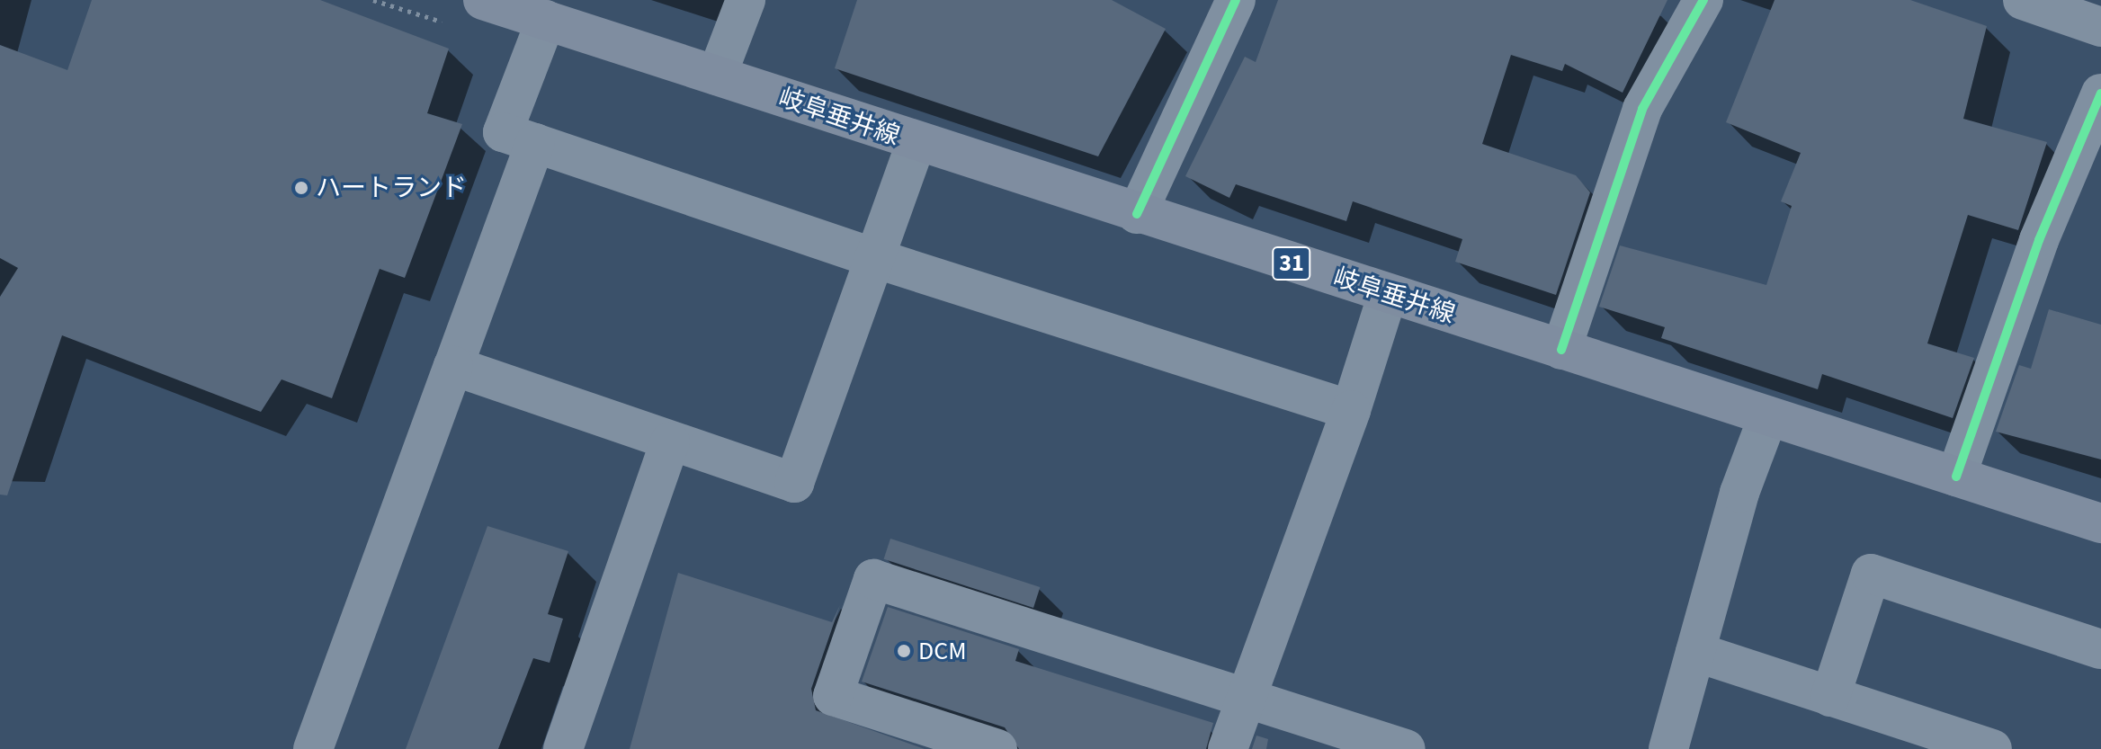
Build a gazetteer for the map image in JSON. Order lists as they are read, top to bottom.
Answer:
{
  "streets": {
    "main road": ["岐阜垂井線", "31"]
  },
  "places": ["ハートランド", "DCM"]
}
